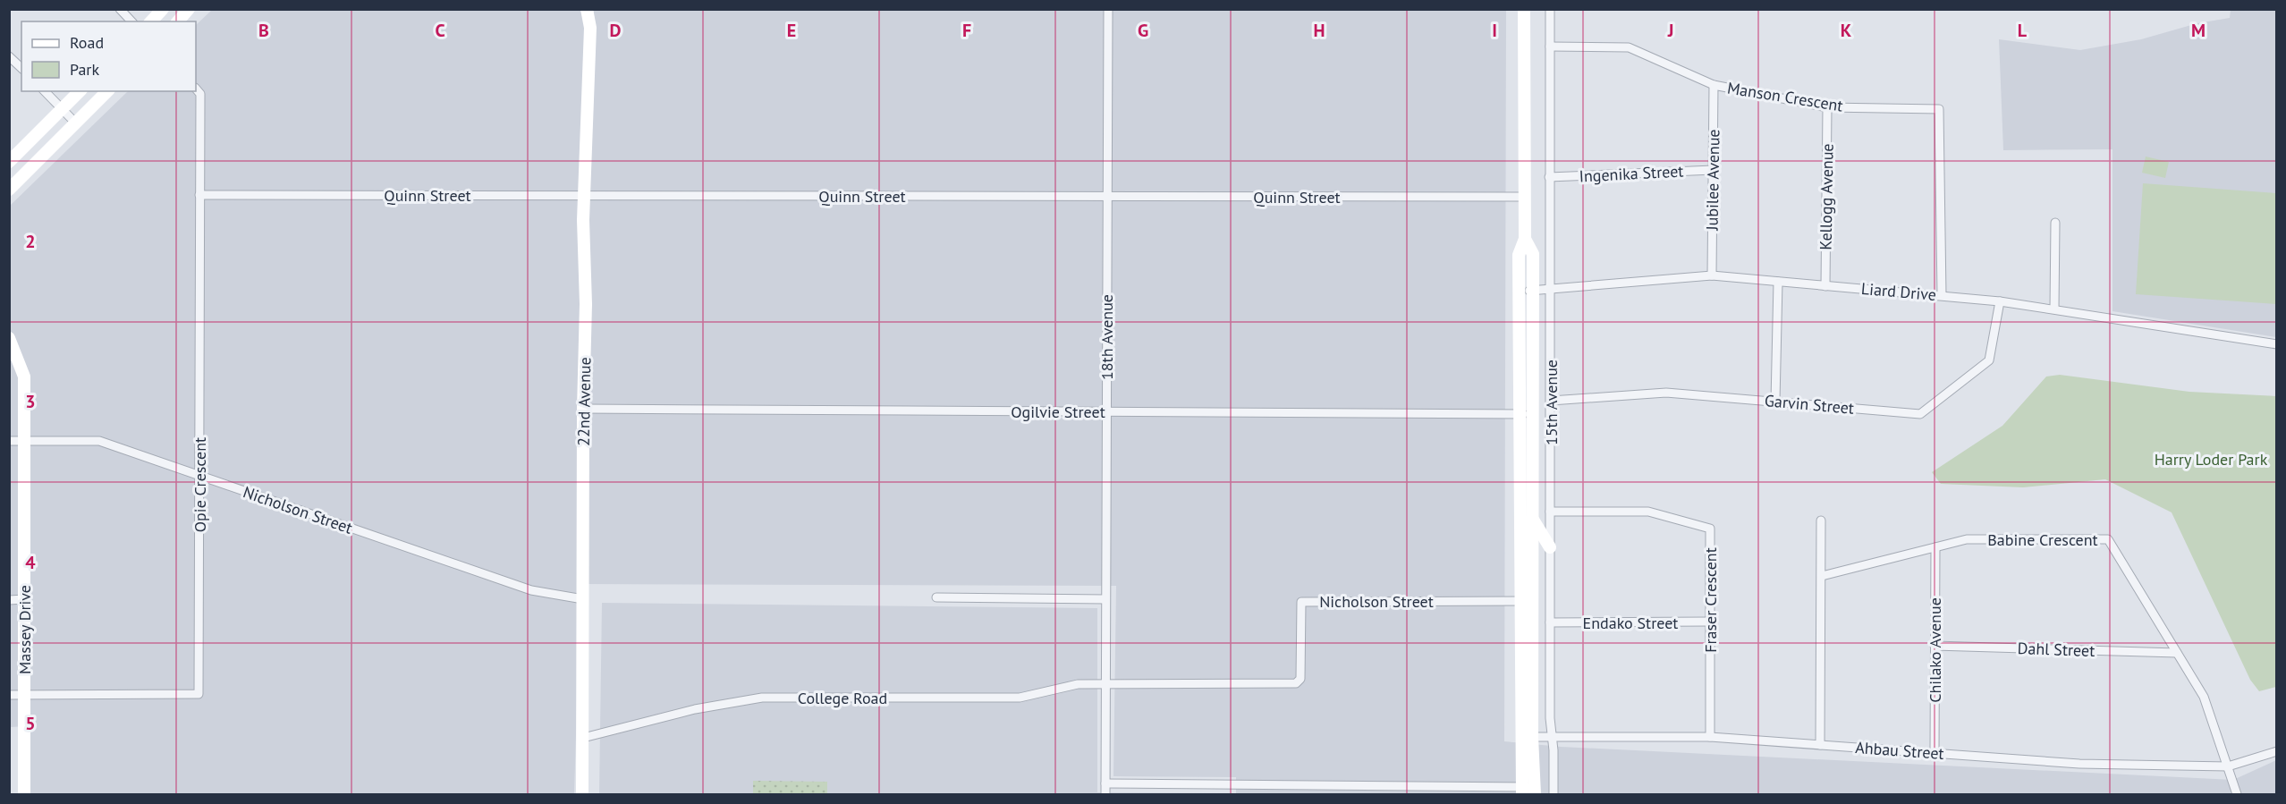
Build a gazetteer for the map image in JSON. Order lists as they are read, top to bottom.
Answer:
{
  "streets": {
    "main road": ["22nd Avenue", "15th Avenue", "Massey Drive"],
    "street": [
      "Manson Crescent",
      "Ingenika Street",
      "Jubilee Avenue",
      "Quinn Street",
      "Kellogg Avenue",
      "Liard Drive",
      "18th Avenue",
      "Garvin Street",
      "Ogilvie Street",
      "Opie Crescent",
      "Nicholson Street",
      "Babine Crescent",
      "Fraser Crescent",
      "Endako Street",
      "Dahl Street",
      "Chilako Avenue",
      "College Road",
      "Ahbau Street"
    ]
  },
  "crossings": [
    ["Manson Crescent", "Jubilee Avenue"],
    ["Manson Crescent", "Kellogg Avenue"],
    ["Manson Crescent", "Liard Drive"],
    ["Manson Crescent", "15th Avenue"],
    ["Ingenika Street", "Jubilee Avenue"],
    ["Ingenika Street", "15th Avenue"],
    ["Jubilee Avenue", "Liard Drive"],
    ["Quinn Street", "18th Avenue"],
    ["Quinn Street", "22nd Avenue"],
    ["Quinn Street", "15th Avenue"],
    ["Quinn Street", "Opie Crescent"],
    ["Kellogg Avenue", "Liard Drive"],
    ["Liard Drive", "15th Avenue"],
    ["Liard Drive", "Garvin Street"],
    ["18th Avenue", "Ogilvie Street"],
    ["18th Avenue", "Nicholson Street"],
    ["18th Avenue", "College Road"],
    ["22nd Avenue", "Ogilvie Street"],
    ["22nd Avenue", "Nicholson Street"],
    ["22nd Avenue", "College Road"],
    ["15th Avenue", "Garvin Street"],
    ["15th Avenue", "Ogilvie Street"],
    ["15th Avenue", "Nicholson Street"],
    ["15th Avenue", "Fraser Crescent"],
    ["15th Avenue", "Endako Street"],
    ["15th Avenue", "Ahbau Street"],
    ["Opie Crescent", "Nicholson Street"],
    ["Opie Crescent", "Massey Drive"],
    ["Nicholson Street", "Massey Drive"],
    ["Nicholson Street", "College Road"],
    ["Babine Crescent", "Dahl Street"],
    ["Babine Crescent", "Chilako Avenue"],
    ["Babine Crescent", "Ahbau Street"],
    ["Fraser Crescent", "Endako Street"],
    ["Fraser Crescent", "Ahbau Street"],
    ["Dahl Street", "Chilako Avenue"],
    ["Chilako Avenue", "Ahbau Street"]
  ],
  "parks": ["Harry Loder Park"],
  "legend": ["Road", "Park"],
  "grid": {
    "columns": [
      "B",
      "C",
      "D",
      "E",
      "F",
      "G",
      "H",
      "I",
      "J",
      "K",
      "L",
      "M"
    ],
    "rows": [
      "2",
      "3",
      "4",
      "5"
    ]
  }
}
